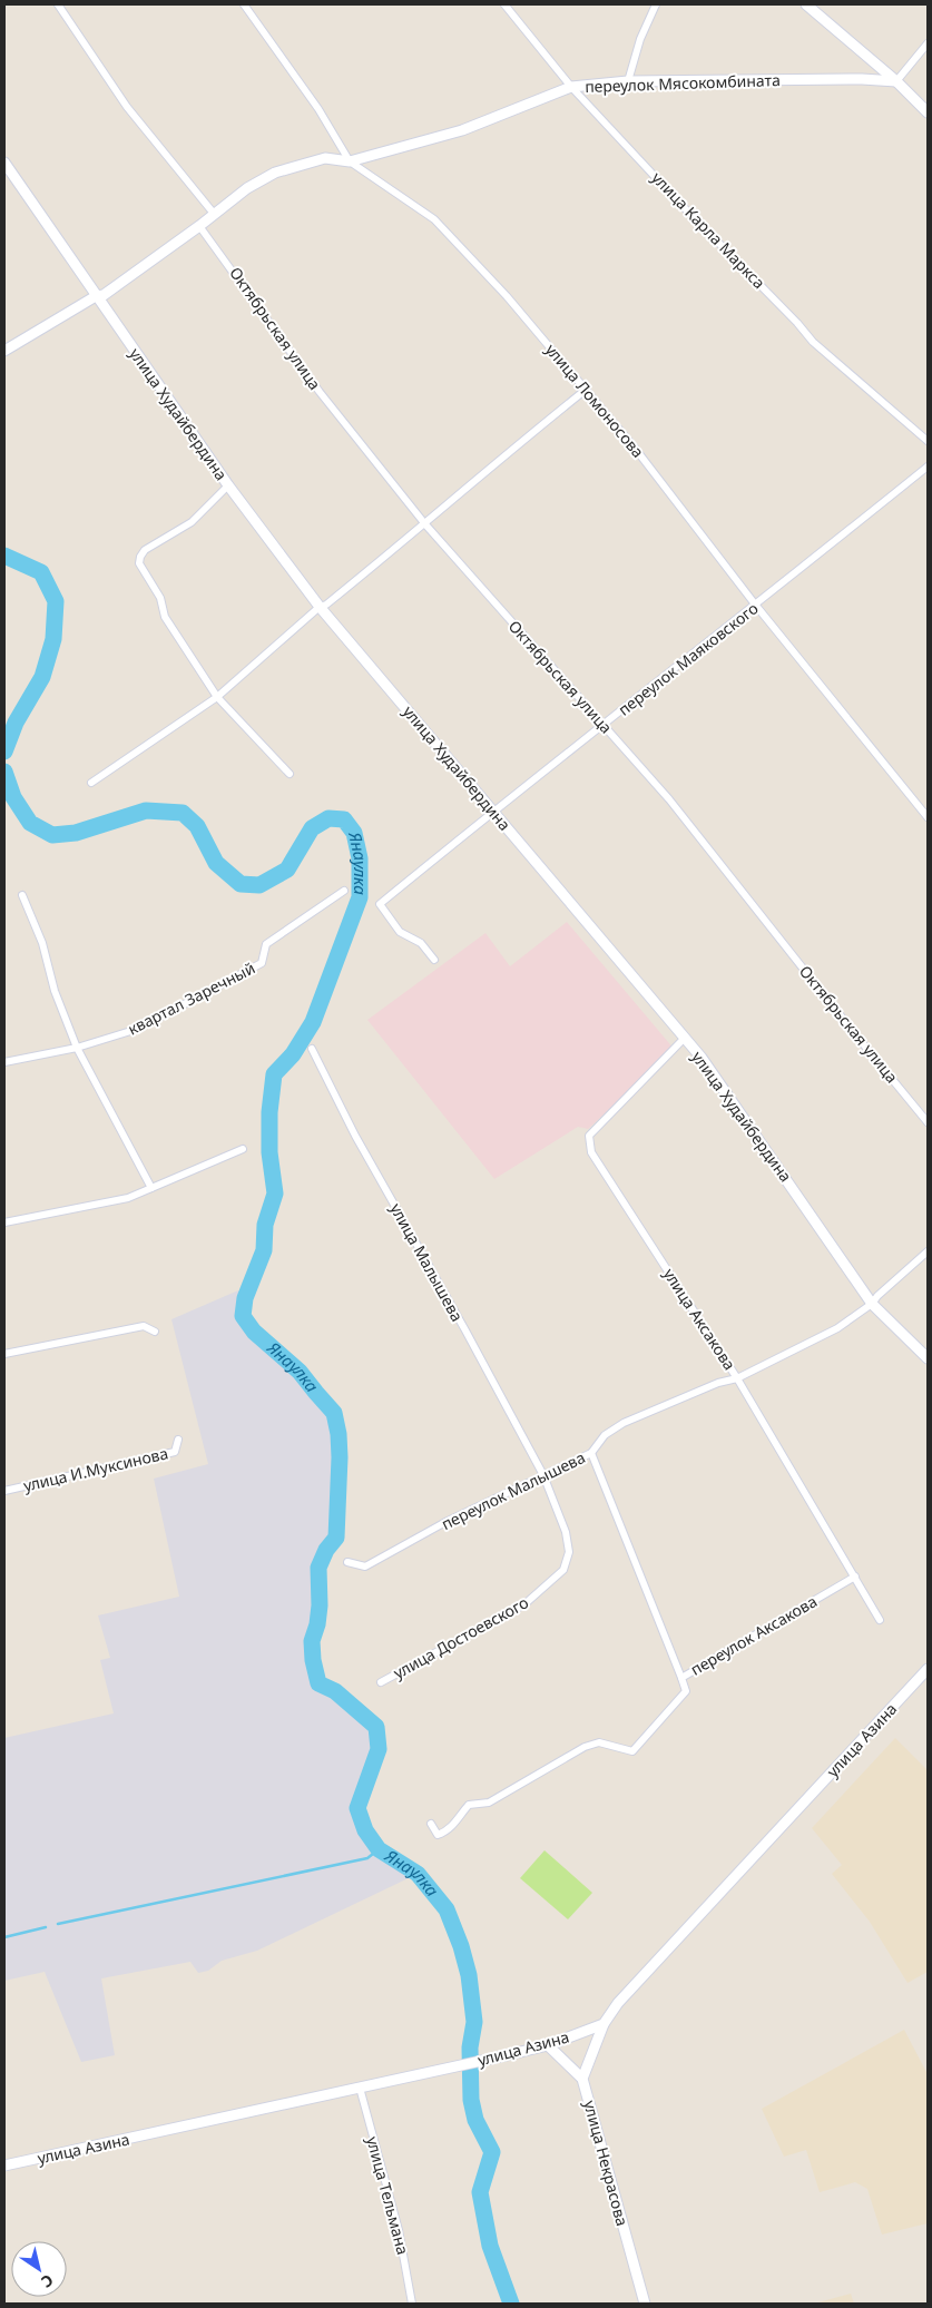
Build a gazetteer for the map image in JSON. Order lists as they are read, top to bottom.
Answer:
{
  "streets": {
    "street": [
      "переулок Мясокомбината",
      "улица Карла Маркса",
      "Октябрьская улица",
      "улица Ломоносова",
      "улица Худайбердина",
      "переулок Маяковского",
      "квартал Заречный",
      "улица Малышева",
      "улица Аксакова",
      "улица И.Муксинова",
      "переулок Малышева",
      "переулок Аксакова",
      "улица Достоевского",
      "улица Азина",
      "улица Некрасова",
      "улица Тельмана"
    ]
  },
  "crossings": [
    ["переулок Мясокомбината", "улица Карла Маркса"],
    ["переулок Мясокомбината", "Октябрьская улица"],
    ["переулок Мясокомбината", "улица Ломоносова"],
    ["переулок Мясокомбината", "улица Худайбердина"],
    ["Октябрьская улица", "переулок Маяковского"],
    ["улица Ломоносова", "переулок Маяковского"],
    ["улица Худайбердина", "переулок Маяковского"],
    ["улица Худайбердина", "улица Аксакова"],
    ["улица Худайбердина", "переулок Малышева"],
    ["улица Малышева", "переулок Малышева"],
    ["улица Малышева", "улица Достоевского"],
    ["улица Аксакова", "переулок Малышева"],
    ["улица Аксакова", "переулок Аксакова"],
    ["переулок Малышева", "улица Достоевского"],
    ["улица Азина", "улица Тельмана"]
  ],
  "water": ["Янаулка"],
  "north": "bottom right"
}
